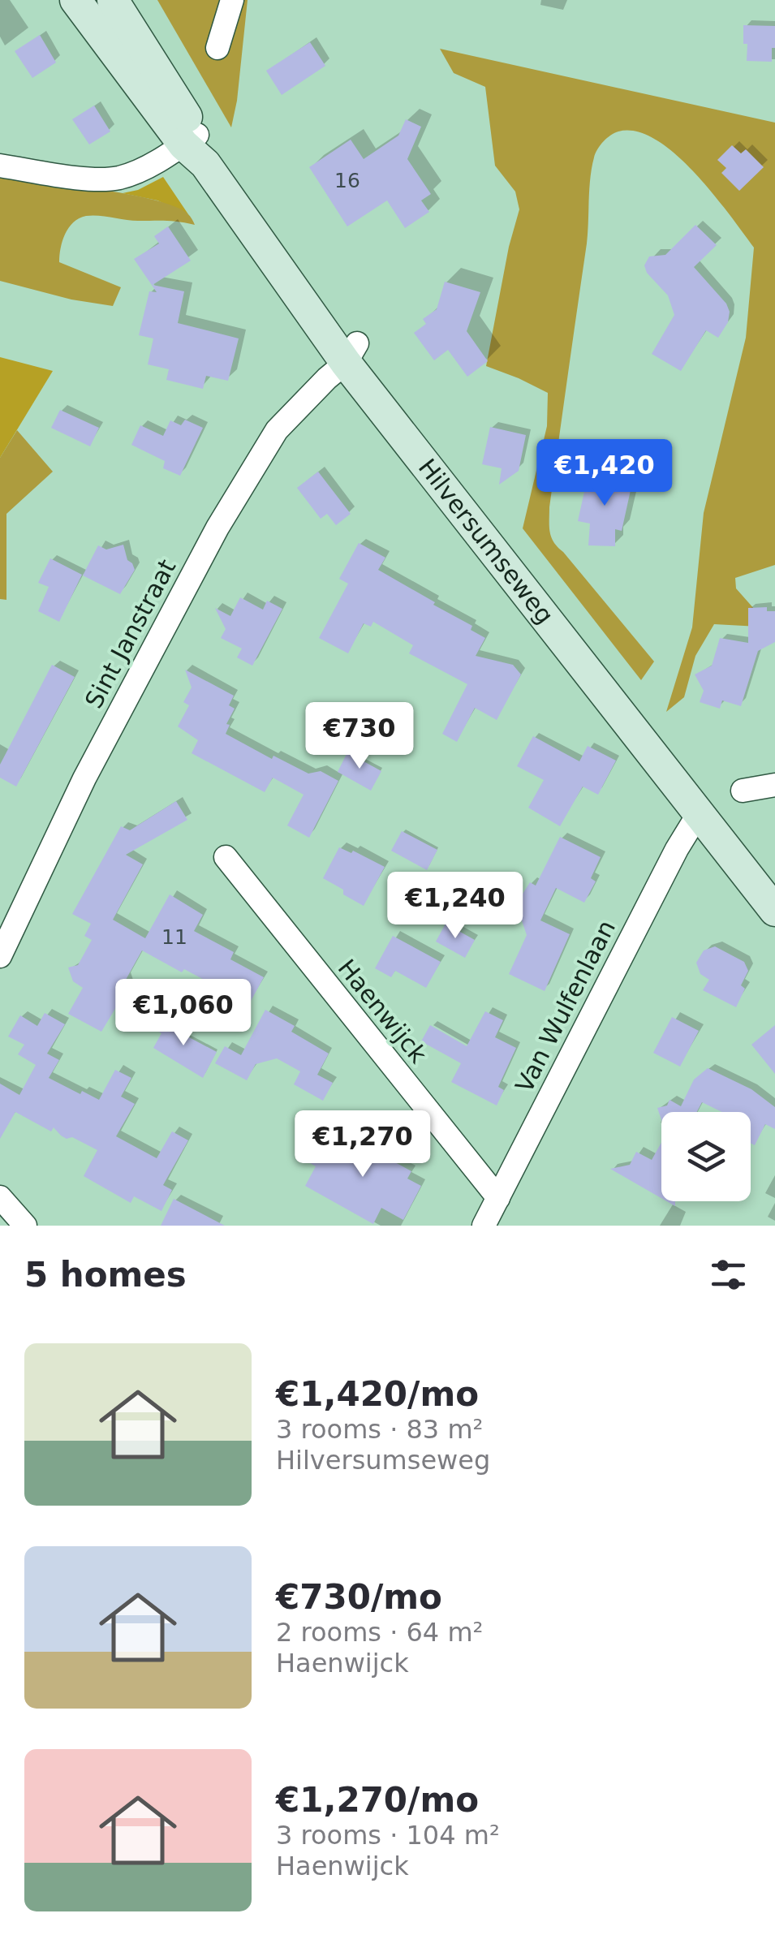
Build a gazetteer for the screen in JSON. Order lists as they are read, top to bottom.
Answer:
{
  "streets": {
    "main road": ["Hilversumseweg"],
    "street": ["Sint Janstraat", "Van Wulfenlaan", "Haenwijck"]
  },
  "crossings": [
    ["Hilversumseweg", "Sint Janstraat"],
    ["Hilversumseweg", "Van Wulfenlaan"],
    ["Van Wulfenlaan", "Haenwijck"]
  ],
  "house_numbers": ["16", "11"],
  "page": {
    "price": [
      "€1,420",
      "€730",
      "€1,240",
      "€1,060",
      "€1,270"
    ],
    "heading": "5 homes",
    "list": [
      {
        "name": "€1,420/mo",
        "note": "3 rooms · 83 m² · Hilversumseweg"
      },
      {
        "name": "€730/mo",
        "note": "2 rooms · 64 m² · Haenwijck"
      },
      {
        "name": "€1,270/mo",
        "note": "3 rooms · 104 m² · Haenwijck"
      }
    ]
  }
}
